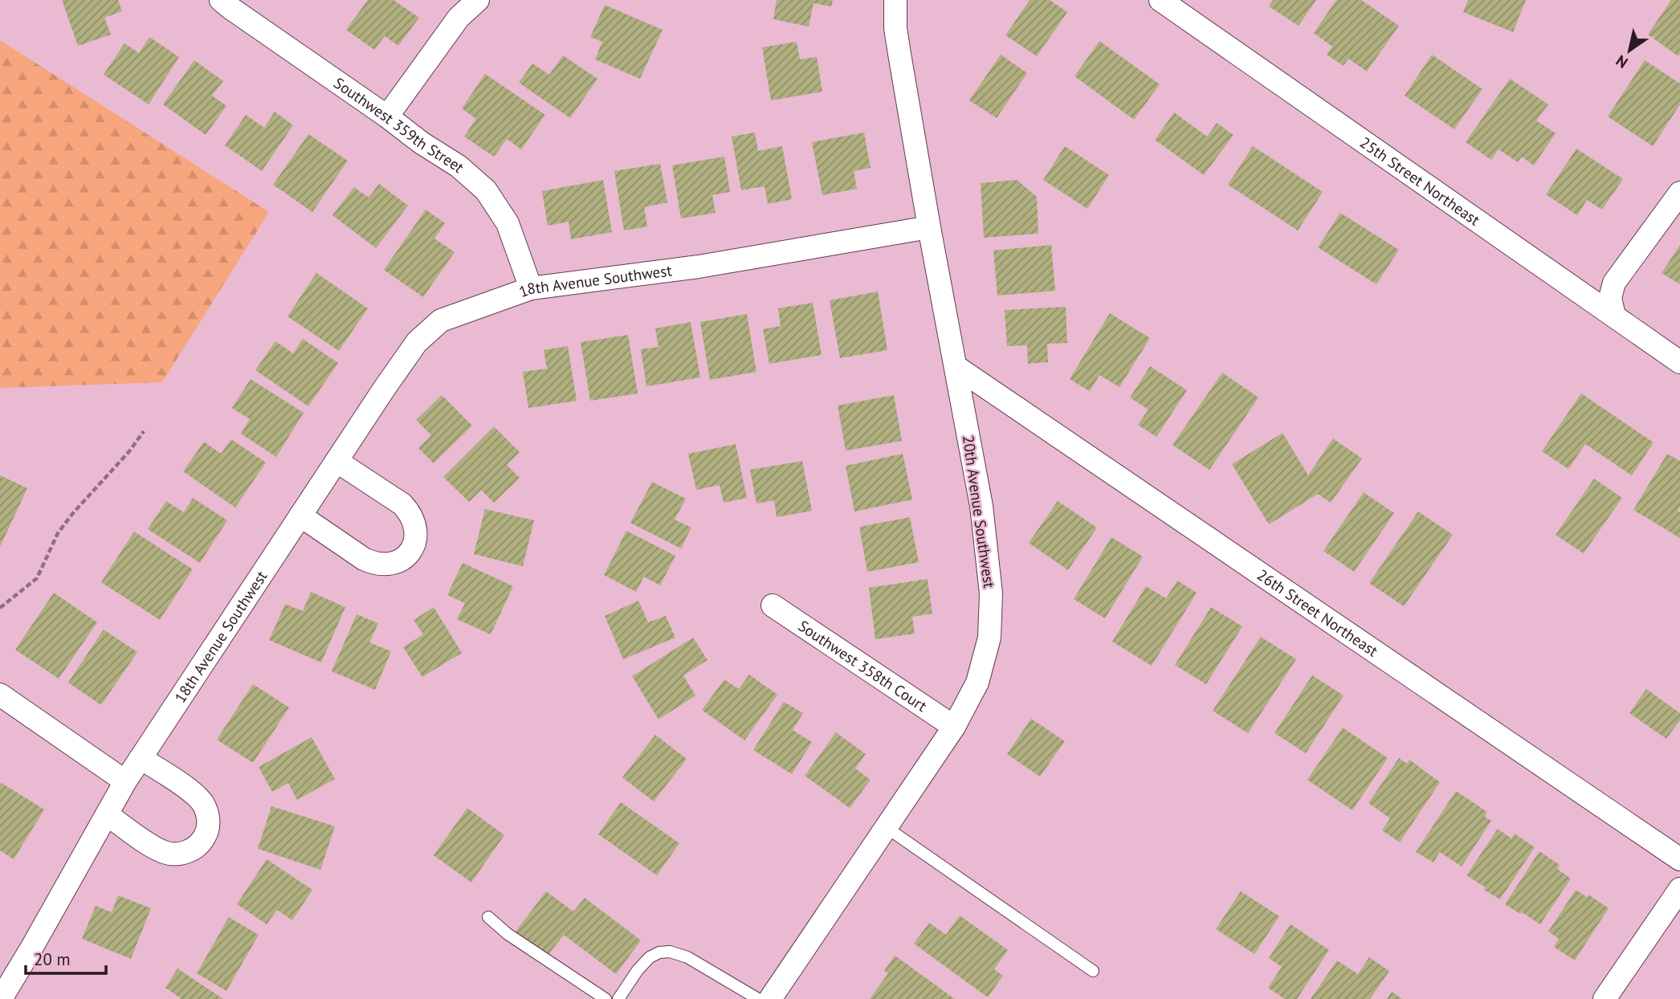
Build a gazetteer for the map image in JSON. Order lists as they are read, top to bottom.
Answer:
{
  "streets": {
    "street": [
      "Southwest 359th Street",
      "25th Street Northeast",
      "18th Avenue Southwest",
      "20th Avenue Southwest",
      "26th Street Northeast",
      "Southwest 358th Court"
    ]
  },
  "crossings": [
    ["Southwest 359th Street", "18th Avenue Southwest"],
    ["18th Avenue Southwest", "20th Avenue Southwest"],
    ["20th Avenue Southwest", "26th Street Northeast"],
    ["20th Avenue Southwest", "Southwest 358th Court"]
  ],
  "scale_bar": "20 m",
  "north": "bottom left"
}
